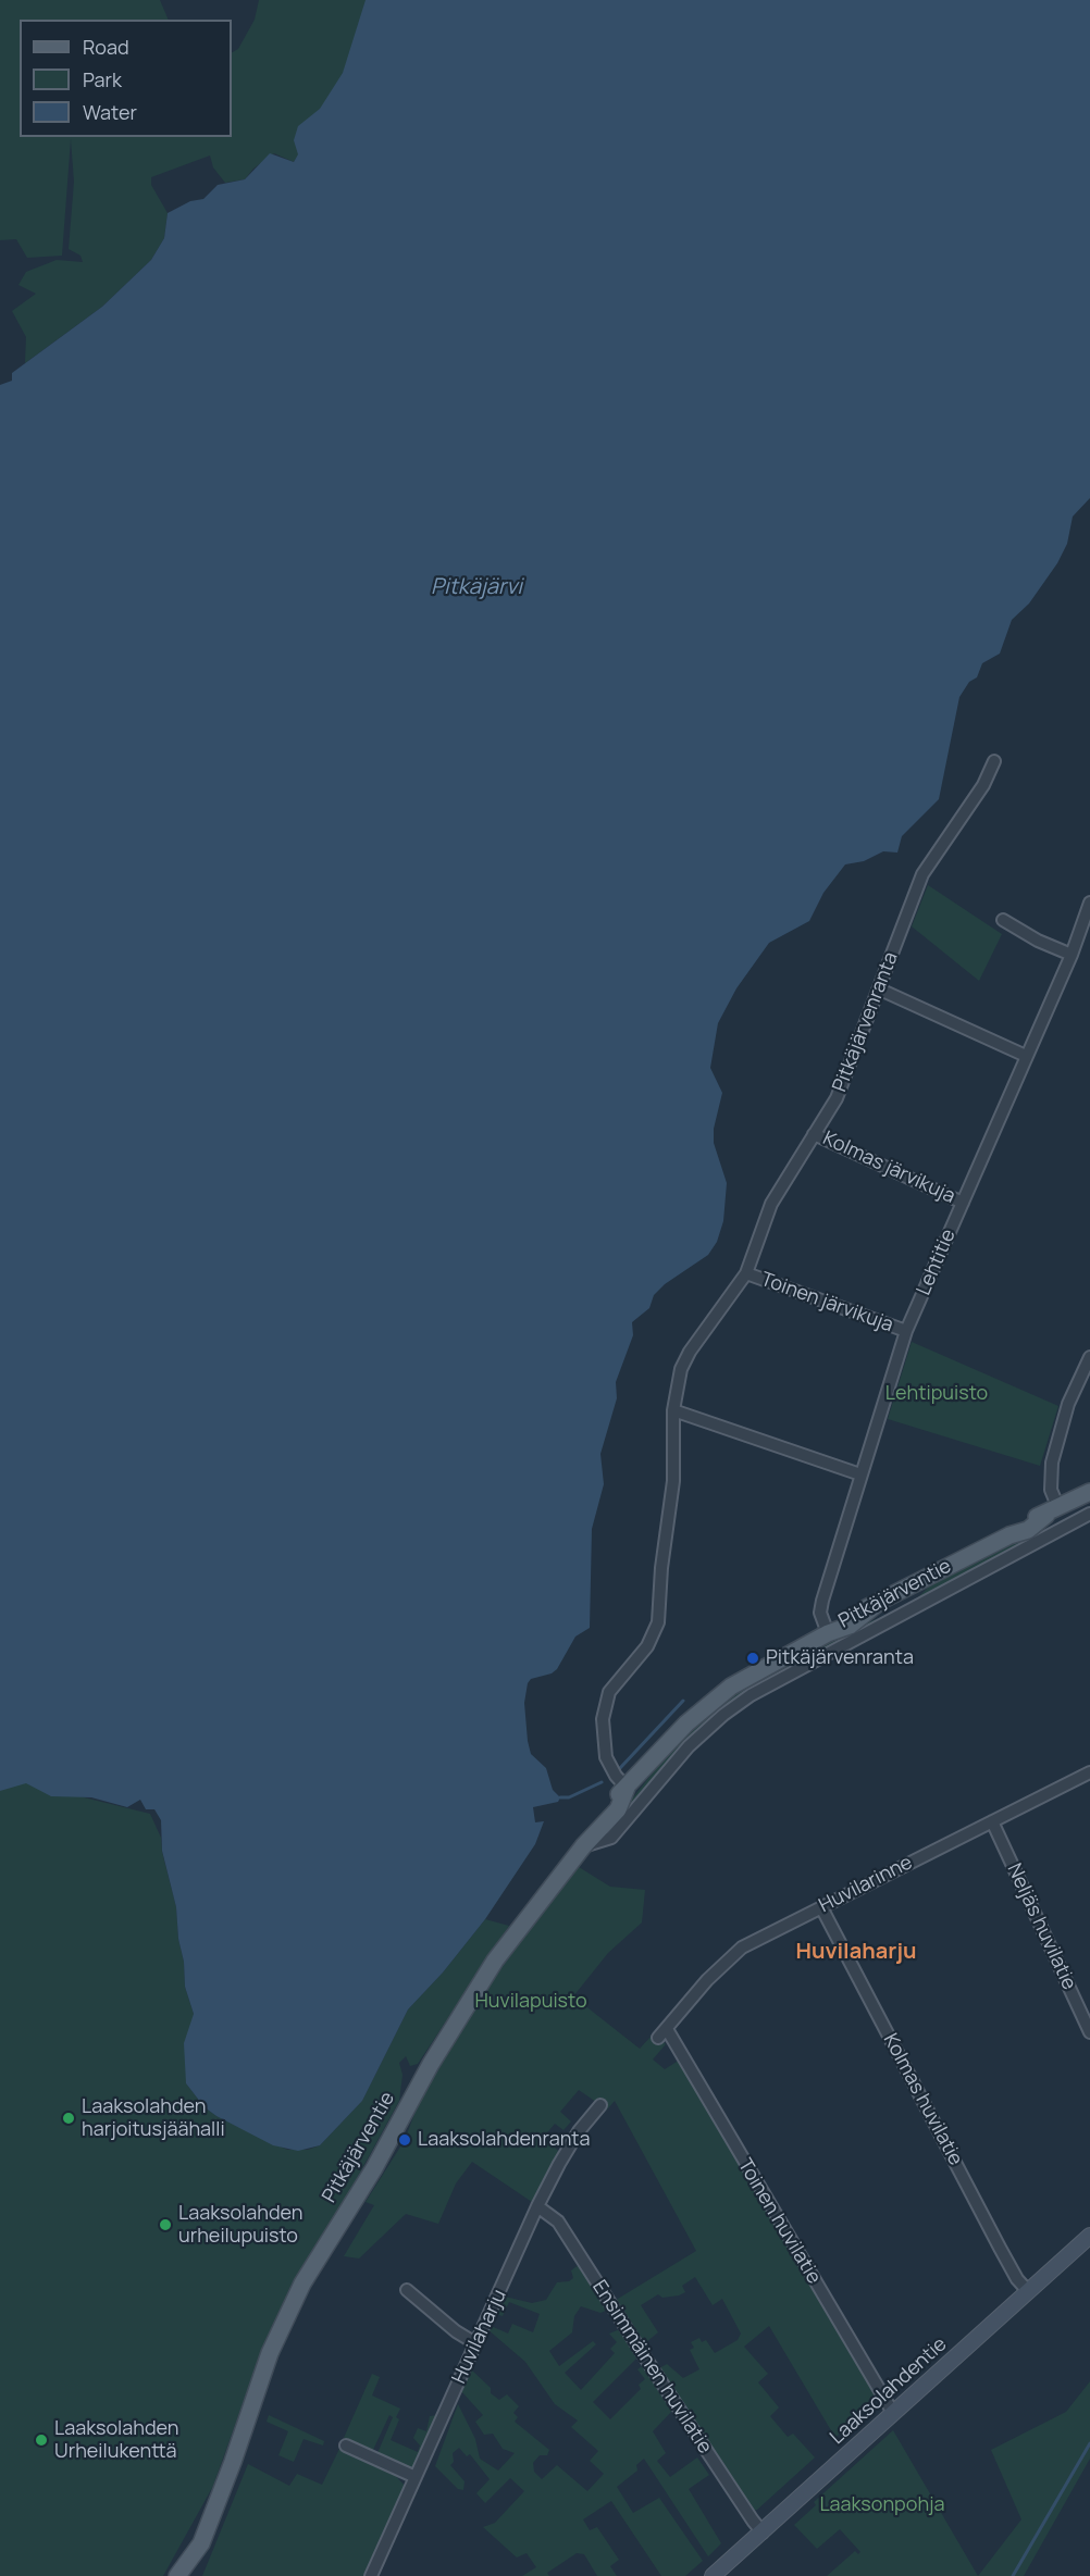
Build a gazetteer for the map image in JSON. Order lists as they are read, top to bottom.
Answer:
{
  "streets": {
    "main road": ["Pitkäjärventie"],
    "street": [
      "Pitkäjärvenranta",
      "Kolmas järvikuja",
      "Lehtitie",
      "Toinen järvikuja",
      "Huvilarinne",
      "Neljäs huvilatie",
      "Kolmas huvilatie",
      "Toinen huvilatie",
      "Huvilaharju",
      "Ensimmäinen huvilatie",
      "Laaksolahdentie"
    ]
  },
  "crossings": [
    ["Pitkäjärvenranta", "Kolmas järvikuja"],
    ["Pitkäjärvenranta", "Toinen järvikuja"],
    ["Pitkäjärvenranta", "Pitkäjärventie"],
    ["Kolmas järvikuja", "Lehtitie"],
    ["Lehtitie", "Toinen järvikuja"],
    ["Lehtitie", "Pitkäjärventie"],
    ["Huvilarinne", "Neljäs huvilatie"],
    ["Huvilarinne", "Kolmas huvilatie"],
    ["Huvilarinne", "Toinen huvilatie"],
    ["Kolmas huvilatie", "Laaksolahdentie"],
    ["Toinen huvilatie", "Laaksolahdentie"],
    ["Huvilaharju", "Ensimmäinen huvilatie"],
    ["Ensimmäinen huvilatie", "Laaksolahdentie"]
  ],
  "districts": ["Huvilaharju"],
  "water": ["Pitkäjärvi"],
  "parks": ["Lehtipuisto", "Huvilapuisto", "Laaksonpohja"],
  "places": [
    "Pitkäjärvenranta",
    "Laaksolahden harjoitusjäähalli",
    "Laaksolahdenranta",
    "Laaksolahden urheilupuisto",
    "Laaksolahden Urheilukenttä"
  ],
  "legend": ["Road", "Park", "Water"]
}
